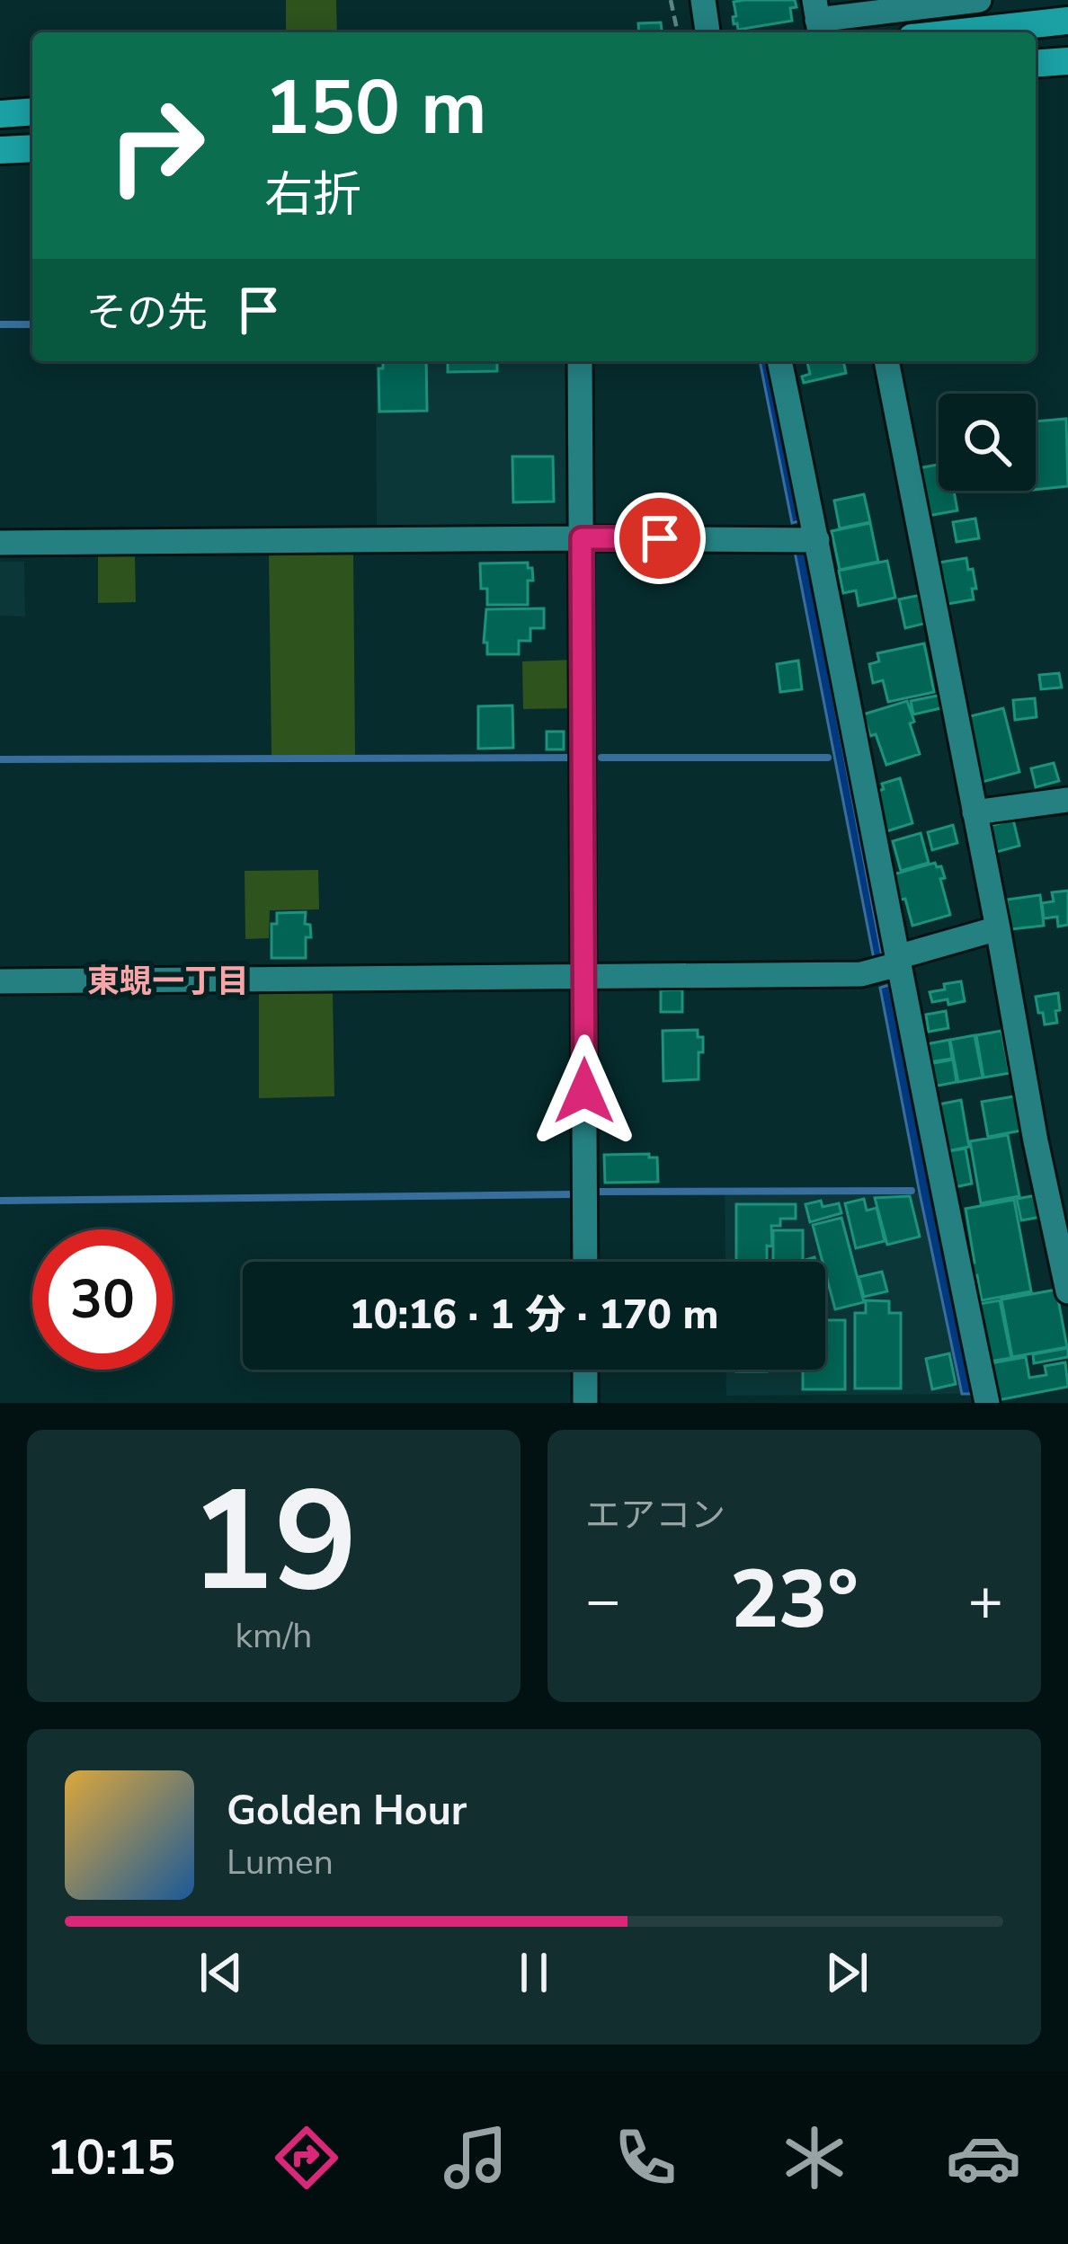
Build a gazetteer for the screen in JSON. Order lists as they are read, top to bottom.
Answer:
{
  "districts": ["東蜆一丁目"],
  "page": {
    "turn": ["150 m", "右折"],
    "then": "その先",
    "limit": "30",
    "trip": "10:16 · 1 分 · 170 m",
    "tile": [
      ["19", "km/h"],
      "エアコン"
    ],
    "heat": ["−", "23°", "+"],
    "song": ["Golden Hour", "Lumen"],
    "tabs": "10:15"
  }
}
